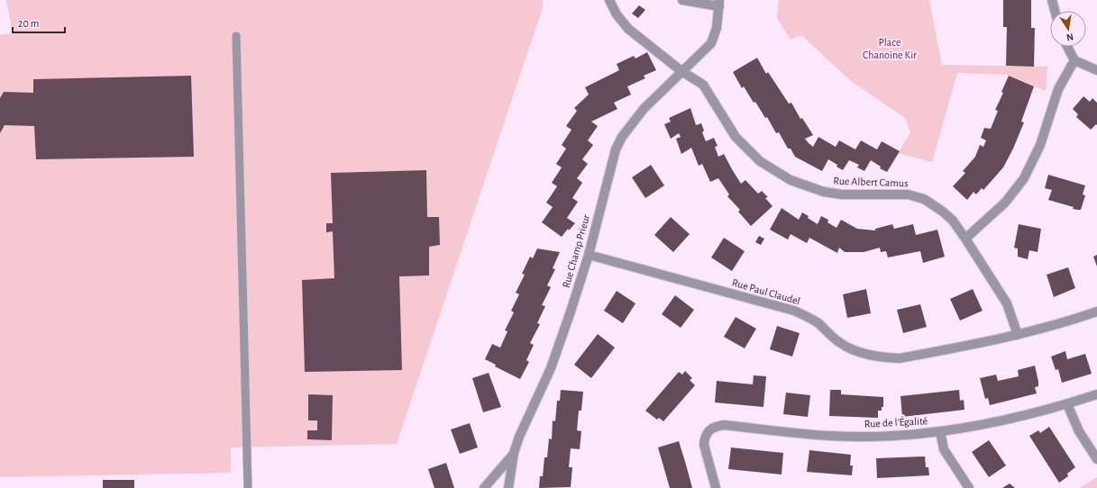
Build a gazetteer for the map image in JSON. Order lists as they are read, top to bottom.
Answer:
{
  "streets": {
    "street": [
      "Rue Albert Camus",
      "Rue Champ Prieur",
      "Rue Paul Claudel",
      "Rue de l'Égalité"
    ]
  },
  "crossings": [
    ["Rue Albert Camus", "Rue Champ Prieur"],
    ["Rue Albert Camus", "Rue Paul Claudel"],
    ["Rue Champ Prieur", "Rue Paul Claudel"]
  ],
  "parks": ["Place Chanoine Kir"],
  "scale_bar": "20 m",
  "north": "bottom"
}
